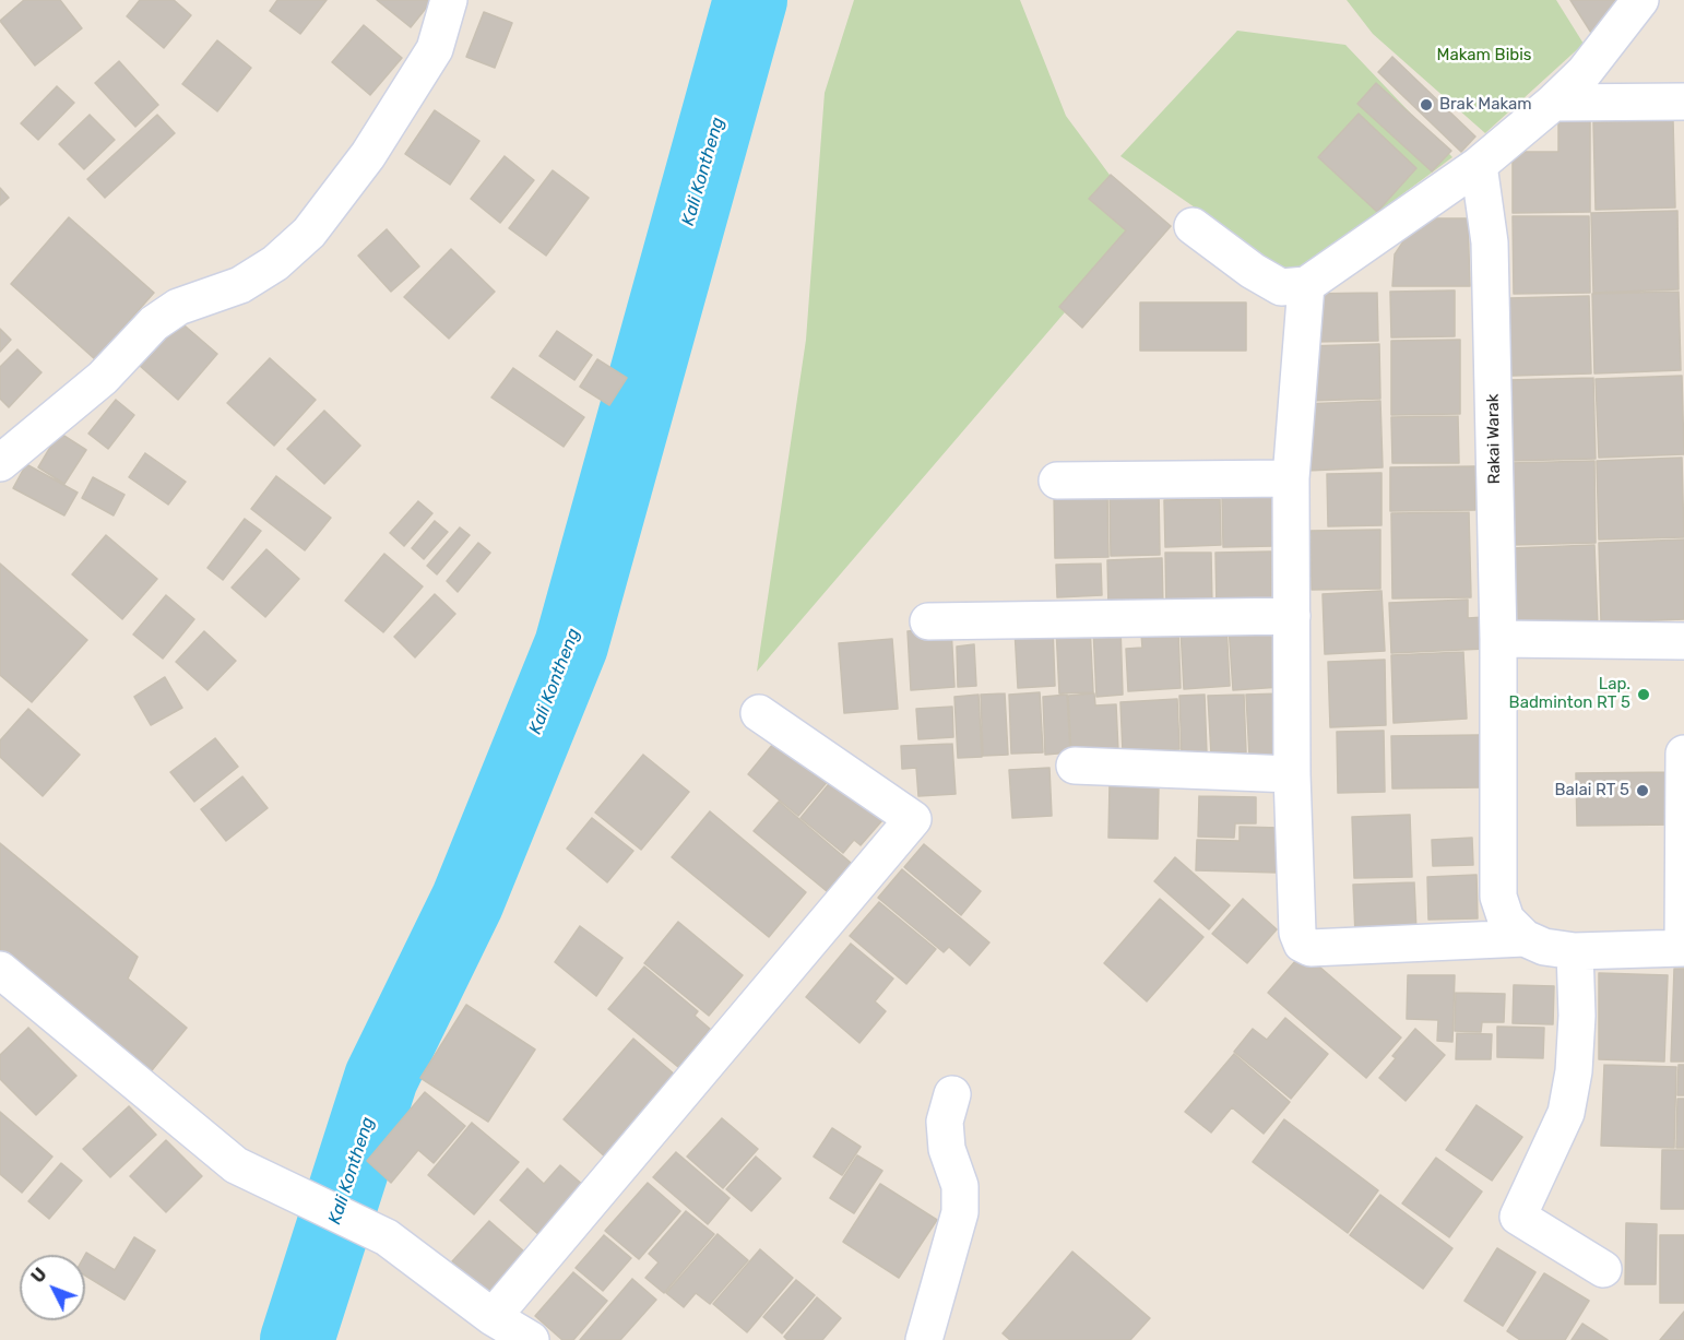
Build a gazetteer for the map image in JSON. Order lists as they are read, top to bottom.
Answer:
{
  "streets": {
    "street": ["Rakai Warak"]
  },
  "water": ["Kali Kontheng"],
  "parks": ["Makam Bibis"],
  "places": ["Brak Makam", "Lap. Badminton RT 5", "Balai RT 5"],
  "north": "top left"
}
